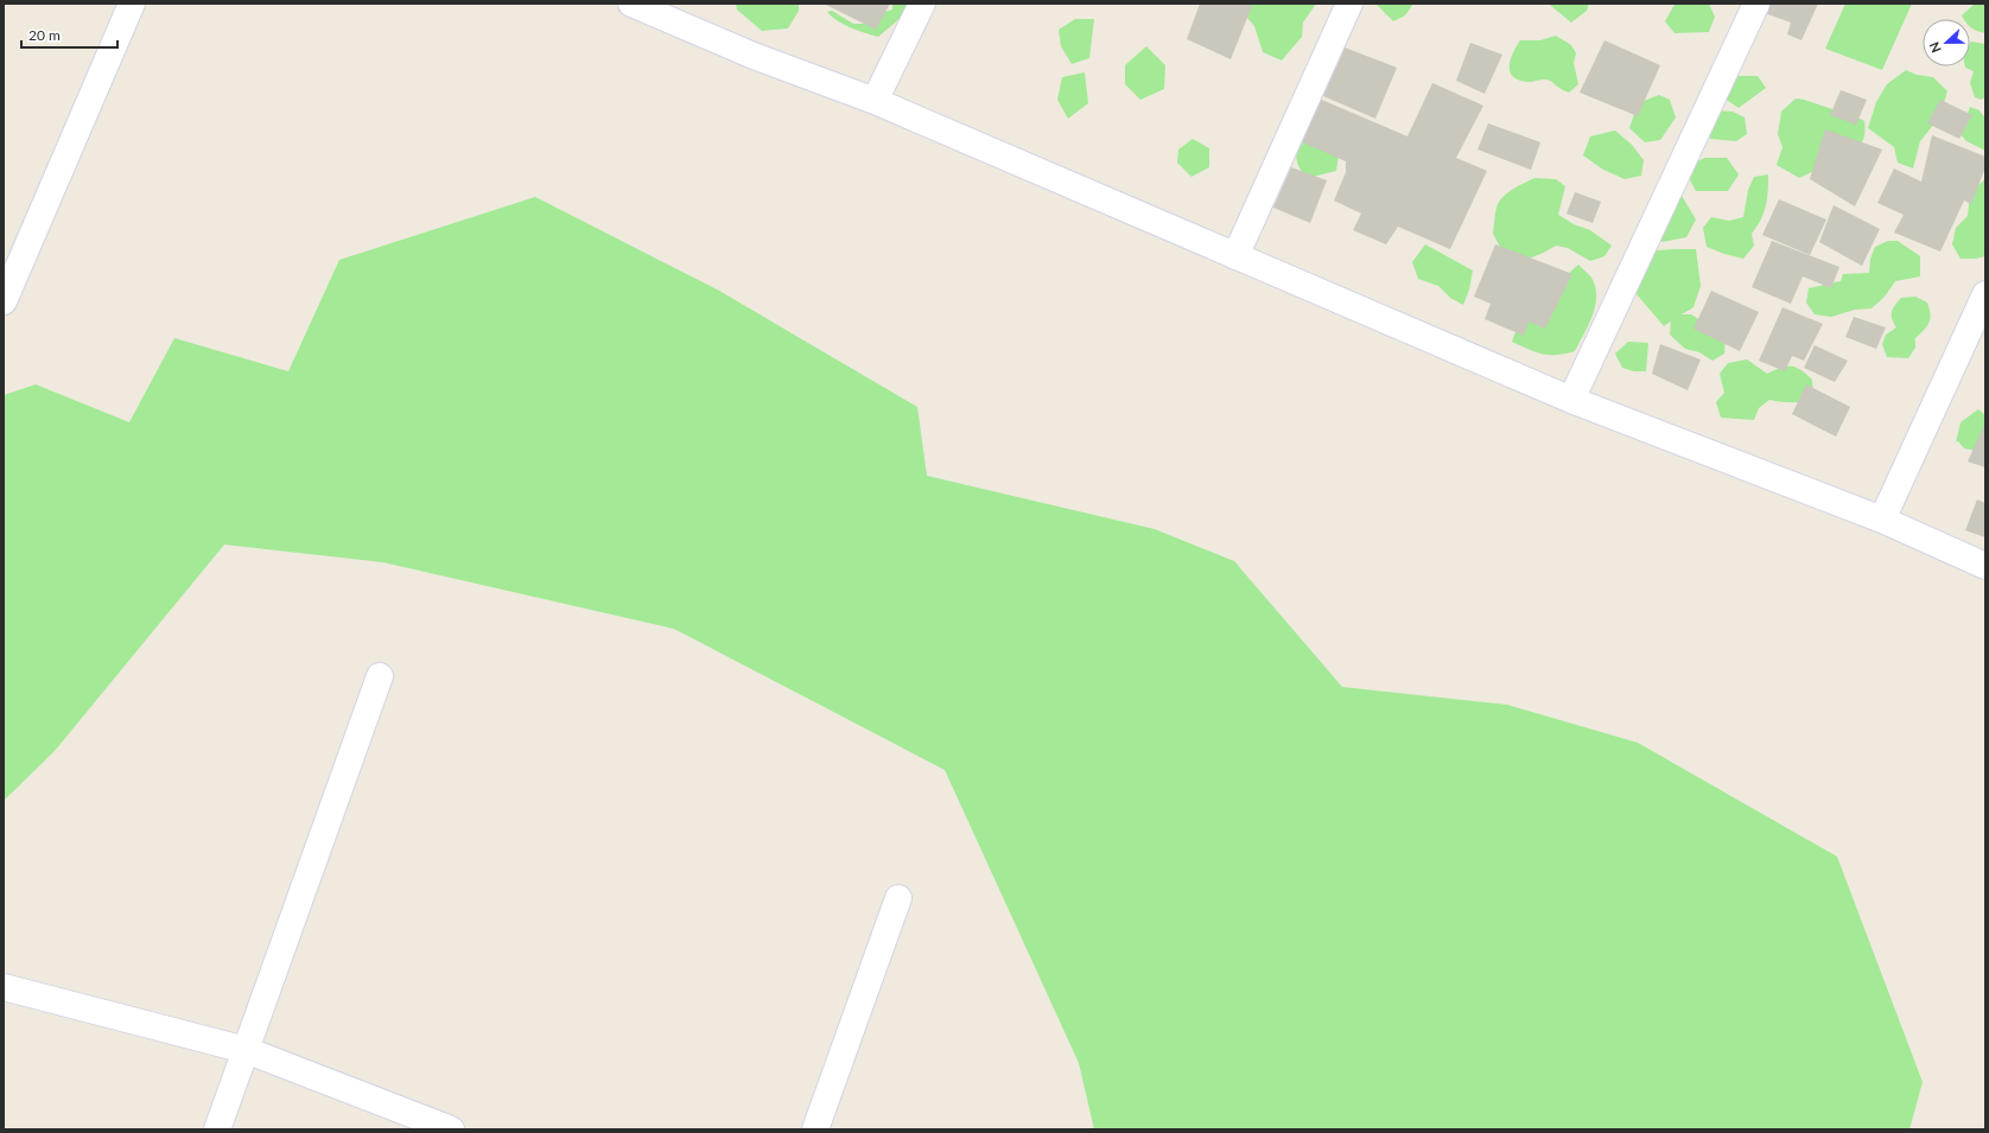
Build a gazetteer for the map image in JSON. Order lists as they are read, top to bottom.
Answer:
{
  "scale_bar": "20 m",
  "north": "left"
}
